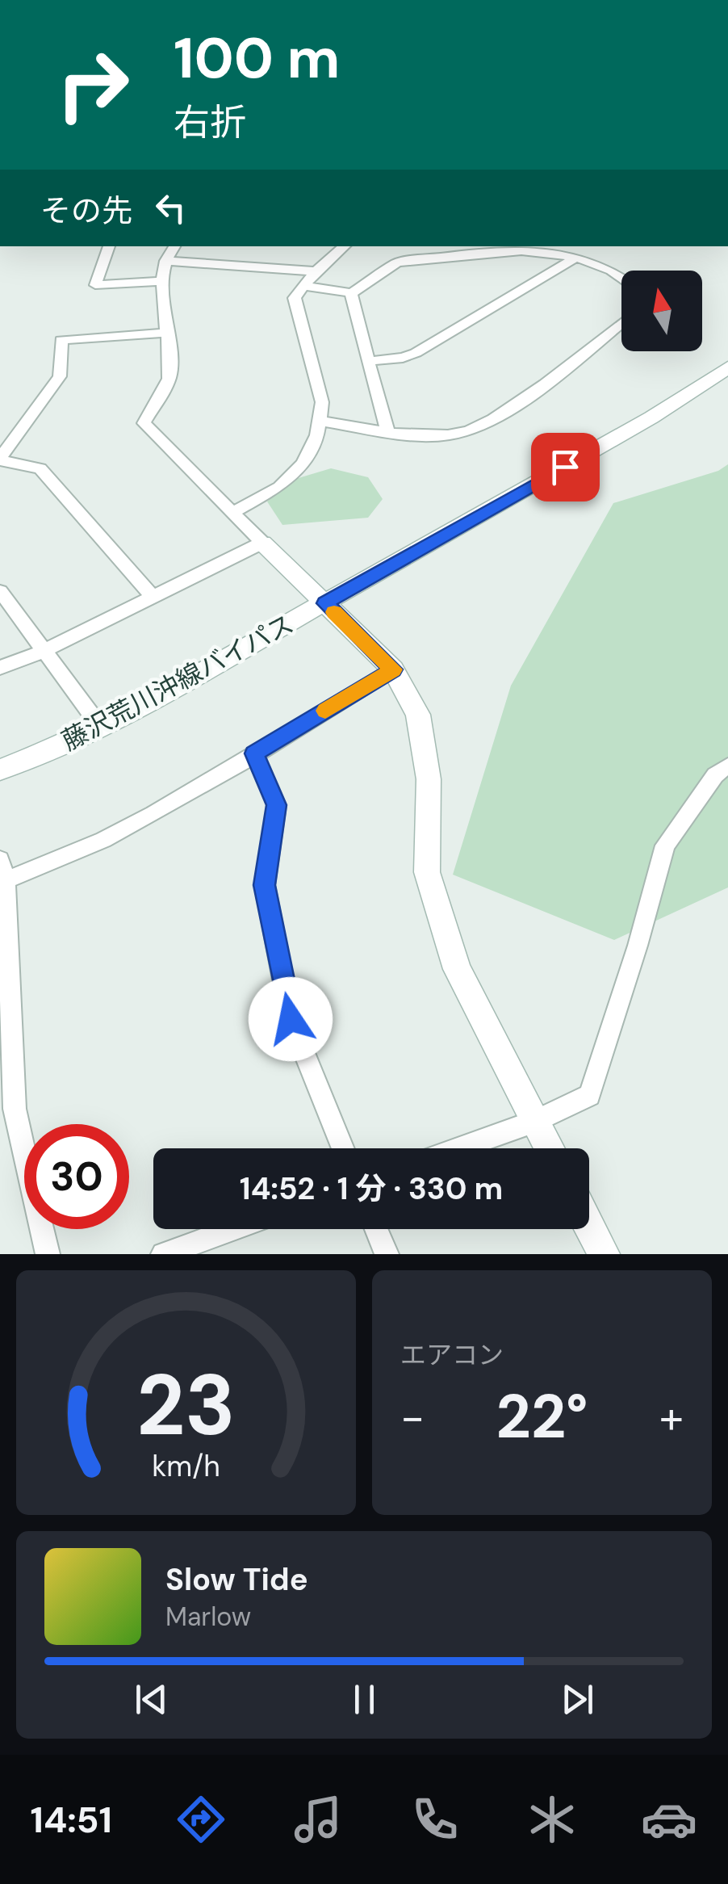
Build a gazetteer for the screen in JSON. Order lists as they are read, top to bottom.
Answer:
{
  "streets": {
    "main road": ["藤沢荒川沖線バイパス"]
  },
  "north": "top",
  "page": {
    "turn": ["100 m", "右折"],
    "then": "その先",
    "limit": "30",
    "trip": "14:52 · 1 分 · 330 m",
    "tile": "エアコン",
    "heat": ["−", "22°", "+"],
    "song": ["Slow Tide", "Marlow"],
    "tabs": "14:51",
    "gauge": ["23", "km/h"]
  }
}
